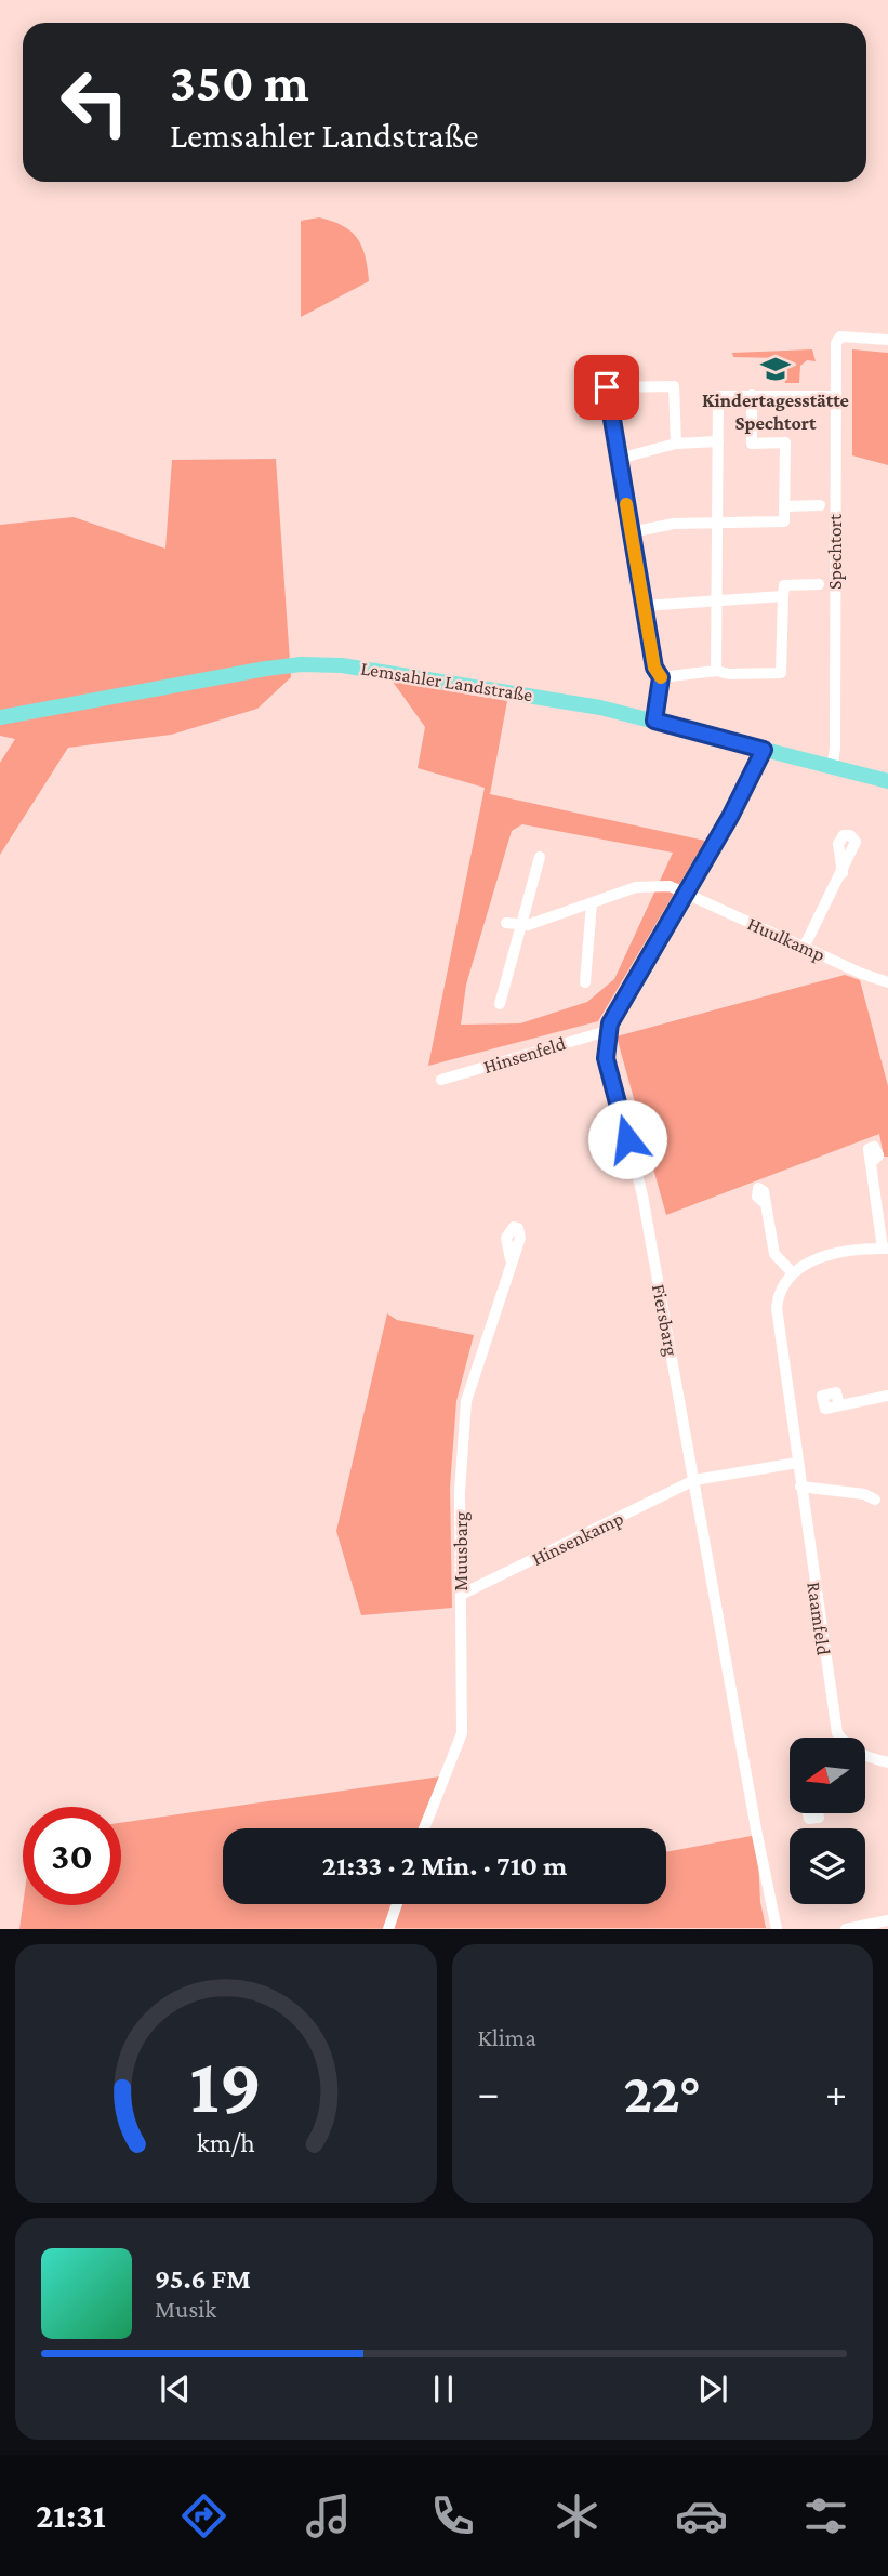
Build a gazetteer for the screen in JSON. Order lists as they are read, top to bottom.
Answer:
{
  "streets": {
    "main road": ["Lemsahler Landstraße"],
    "street": [
      "Spechtort",
      "Huulkamp",
      "Hinsenfeld",
      "Fiersbarg",
      "Hinsenkamp",
      "Muusbarg",
      "Raamfeld"
    ]
  },
  "crossings": [
    ["Spechtort", "Lemsahler Landstraße"],
    ["Hinsenfeld", "Fiersbarg"],
    ["Fiersbarg", "Hinsenkamp"],
    ["Hinsenkamp", "Muusbarg"],
    ["Hinsenkamp", "Raamfeld"]
  ],
  "places": {
    "school or university": ["Kindertagesstätte Spechtort"]
  },
  "north": "left",
  "page": {
    "turn": ["350 m", "Lemsahler Landstraße"],
    "limit": "30",
    "trip": "21:33 · 2 Min. · 710 m",
    "tile": "Klima",
    "heat": ["−", "22°", "+"],
    "song": ["95.6 FM", "Musik"],
    "tabs": "21:31",
    "gauge": ["19", "km/h"]
  }
}
